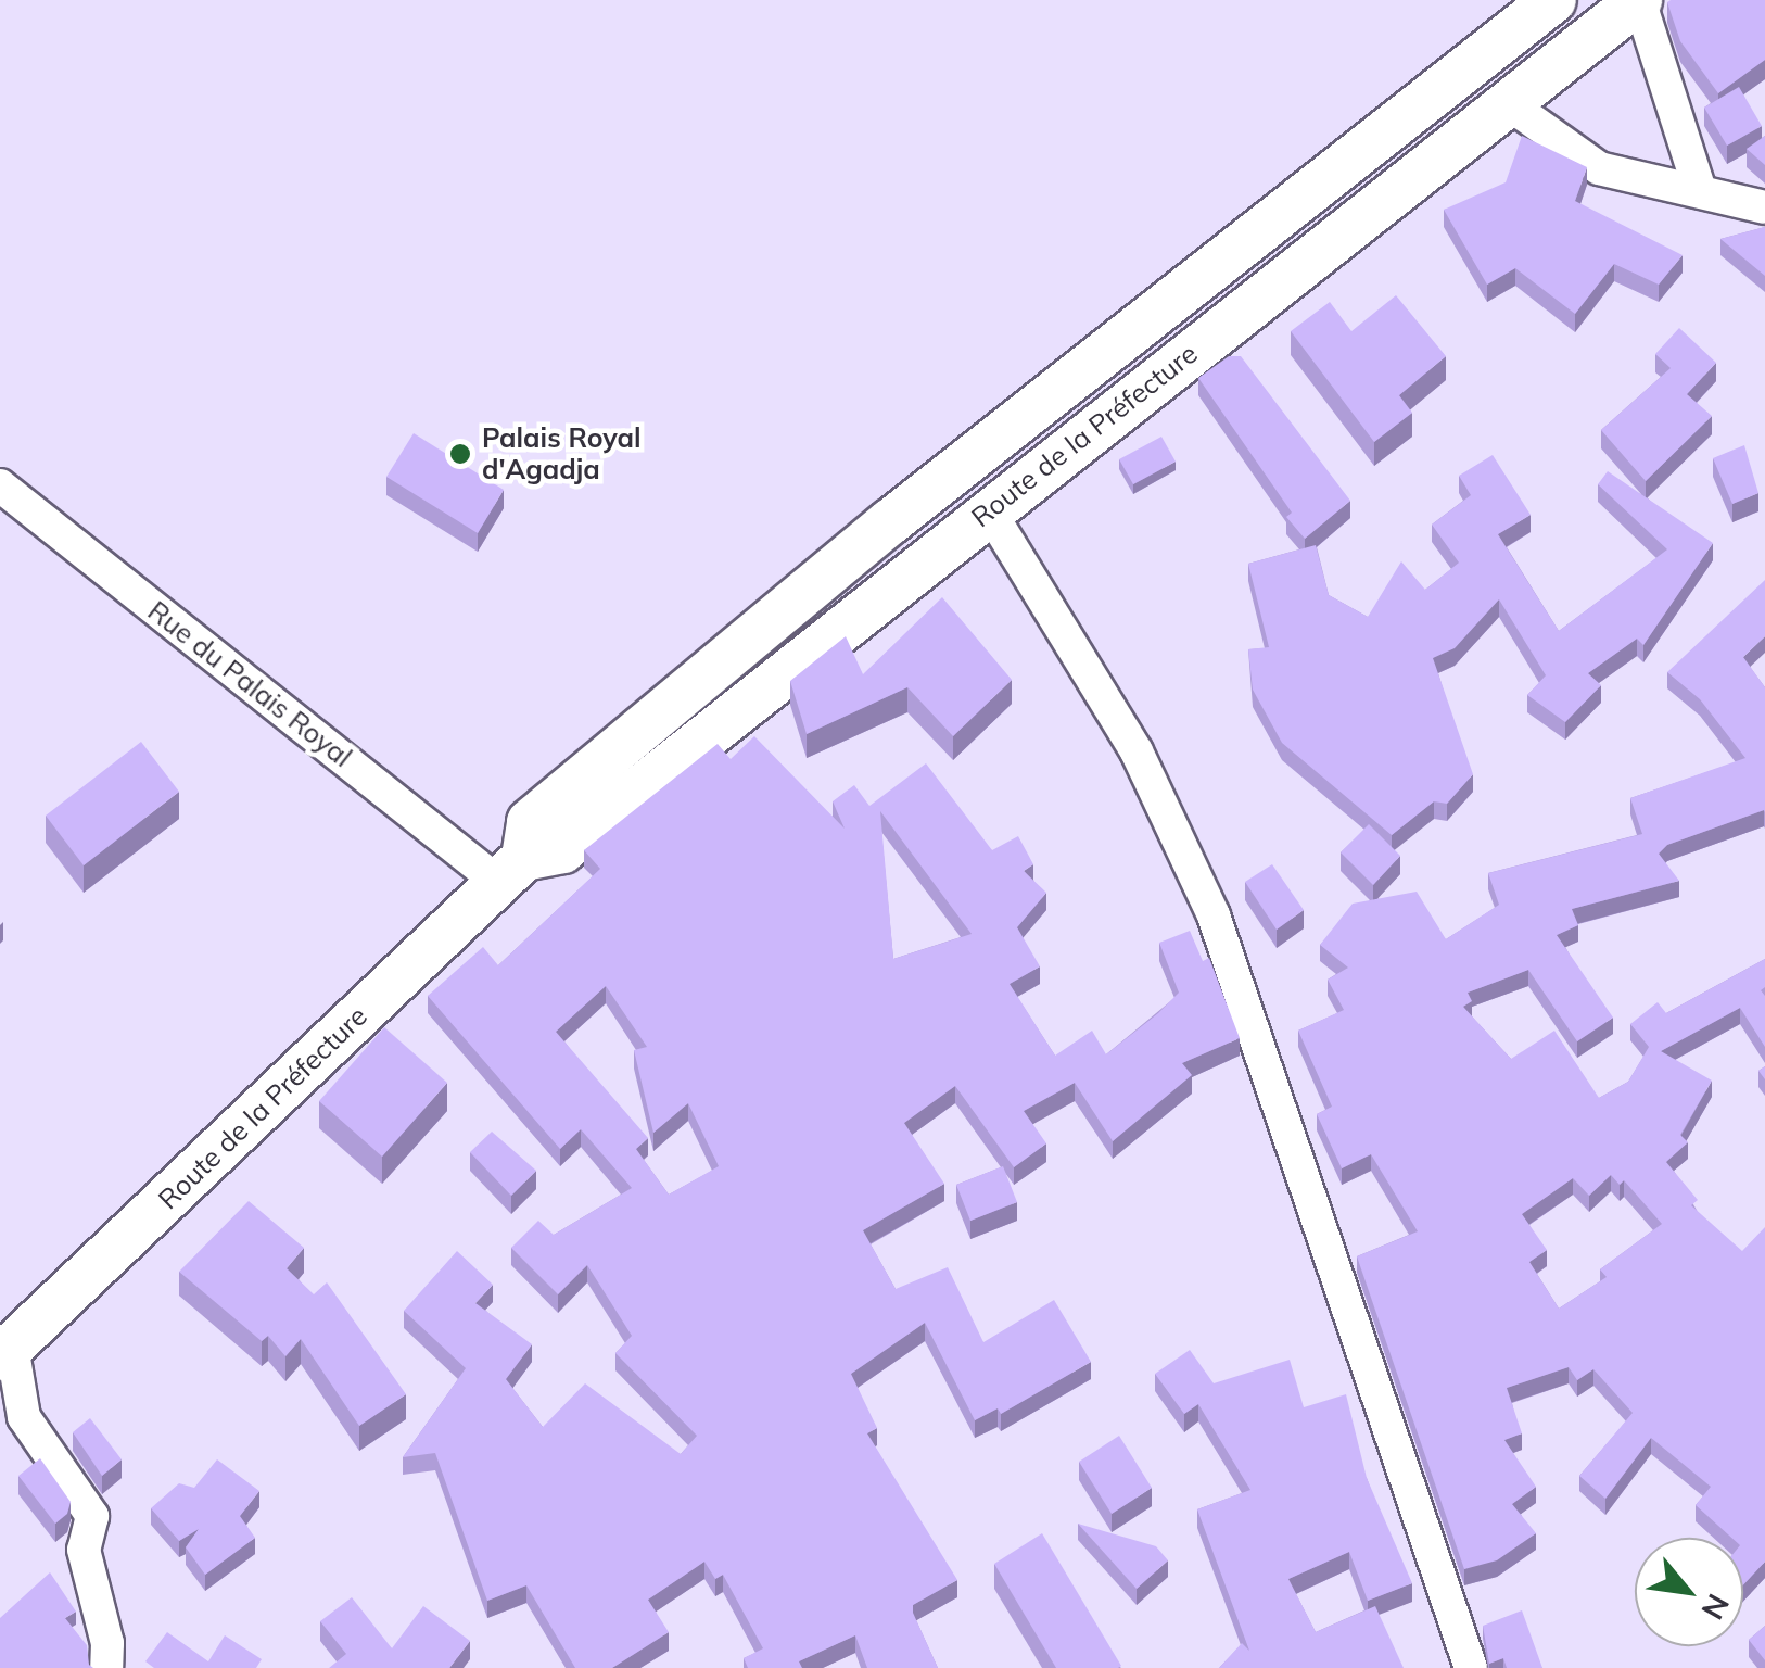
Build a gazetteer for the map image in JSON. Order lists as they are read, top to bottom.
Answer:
{
  "streets": {
    "street": ["Route de la Préfecture", "Rue du Palais Royal"]
  },
  "crossings": [
    ["Route de la Préfecture", "Rue du Palais Royal"]
  ],
  "places": ["Palais Royal d'Agadja"],
  "north": "bottom right"
}
